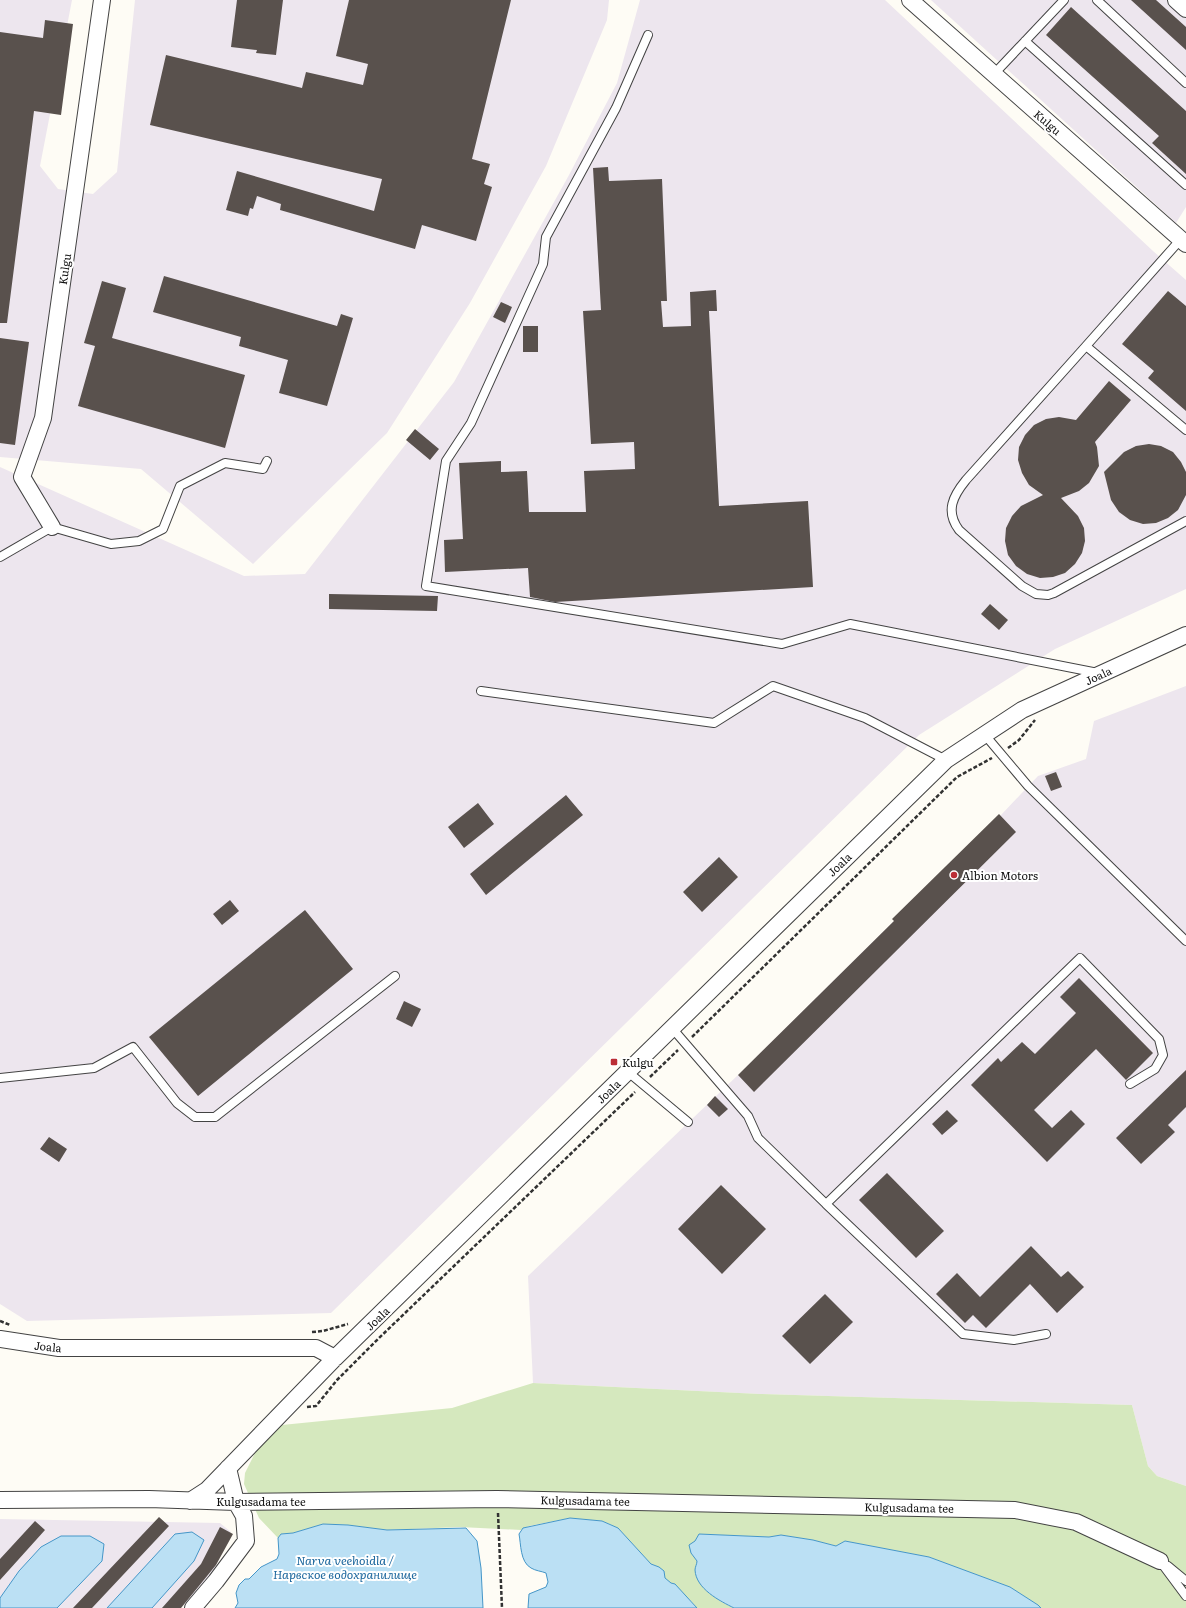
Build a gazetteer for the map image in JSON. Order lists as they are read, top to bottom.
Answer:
{
  "streets": {
    "street": ["Kulgu", "Joala", "Kulgusadama tee"]
  },
  "water": ["Narva veehoidla / Нарвское водохранилище"],
  "places": {
    "other": ["Albion Motors"],
    "transit": ["Kulgu"]
  }
}
